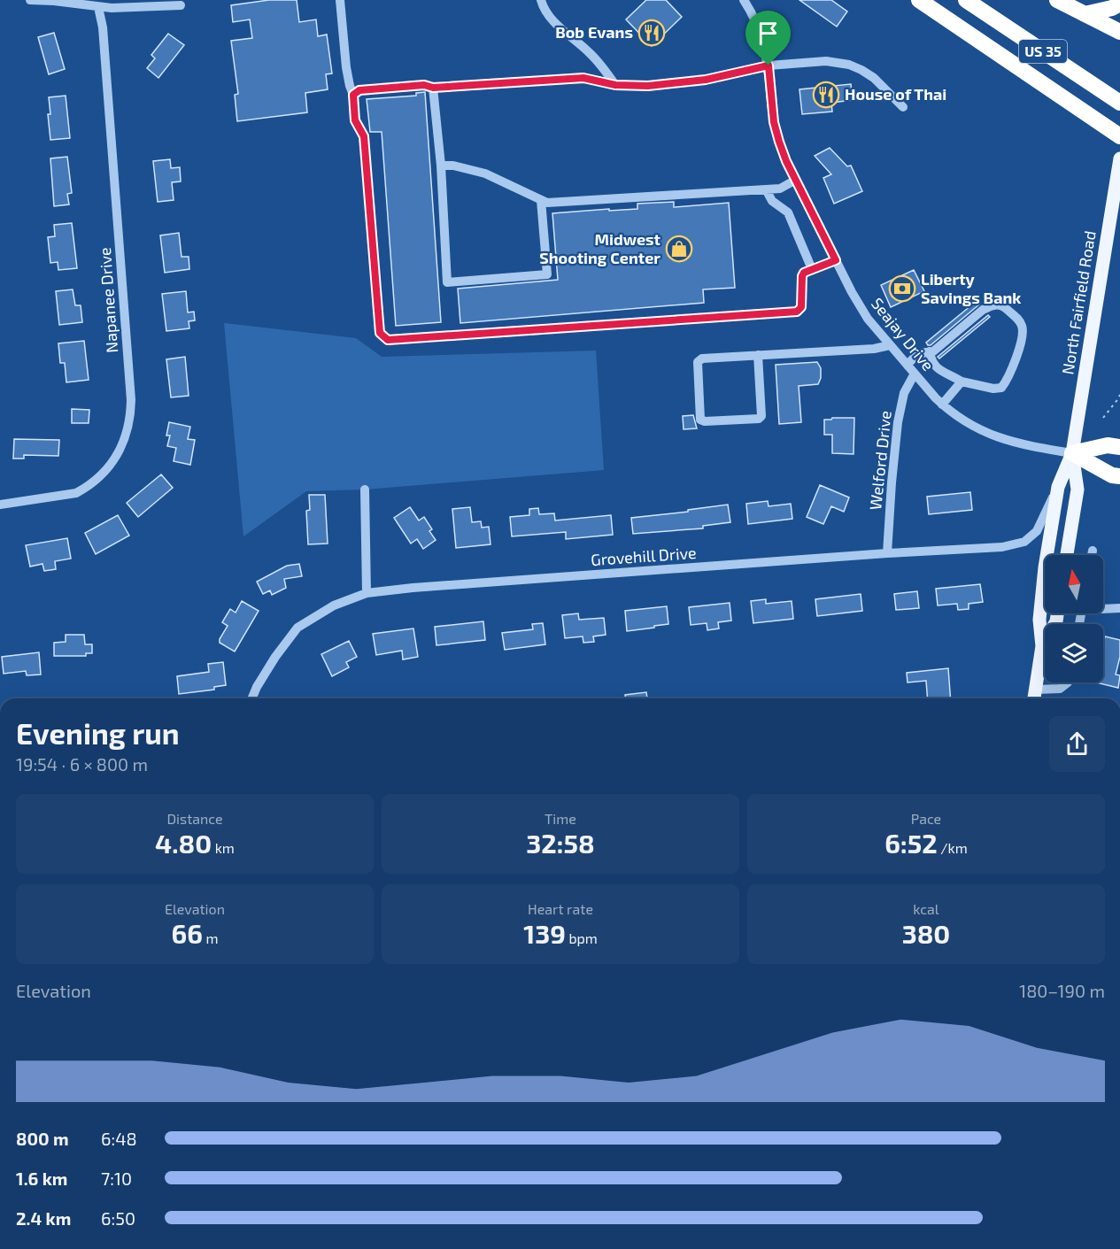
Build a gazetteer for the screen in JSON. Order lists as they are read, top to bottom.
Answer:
{
  "streets": {
    "highway": ["US 35"],
    "main road": ["North Fairfield Road"],
    "street": [
      "Napanee Drive",
      "Seajay Drive",
      "Welford Drive",
      "Grovehill Drive"
    ]
  },
  "crossings": [
    ["North Fairfield Road", "Seajay Drive"],
    ["North Fairfield Road", "Grovehill Drive"],
    ["Seajay Drive", "Welford Drive"],
    ["Welford Drive", "Grovehill Drive"]
  ],
  "places": {
    "restaurant": ["Bob Evans", "House of Thai"],
    "shop": ["Midwest Shooting Center"],
    "bank": ["Liberty Savings Bank"]
  },
  "north": "top",
  "page": {
    "heading": ["Evening run", "19:54 · 6 × 800 m"],
    "stats": [
      ["Distance", "4.80 km"],
      ["Time", "32:58"],
      ["Pace", "6:52 /km"],
      ["Elevation", "66 m"],
      ["Heart rate", "139 bpm"],
      ["kcal", "380"]
    ],
    "chart": ["Elevation", "180–190 m"],
    "list": [
      {
        "name": "800 m",
        "note": "6:48"
      },
      {
        "name": "1.6 km",
        "note": "7:10"
      },
      {
        "name": "2.4 km",
        "note": "6:50"
      }
    ]
  }
}
